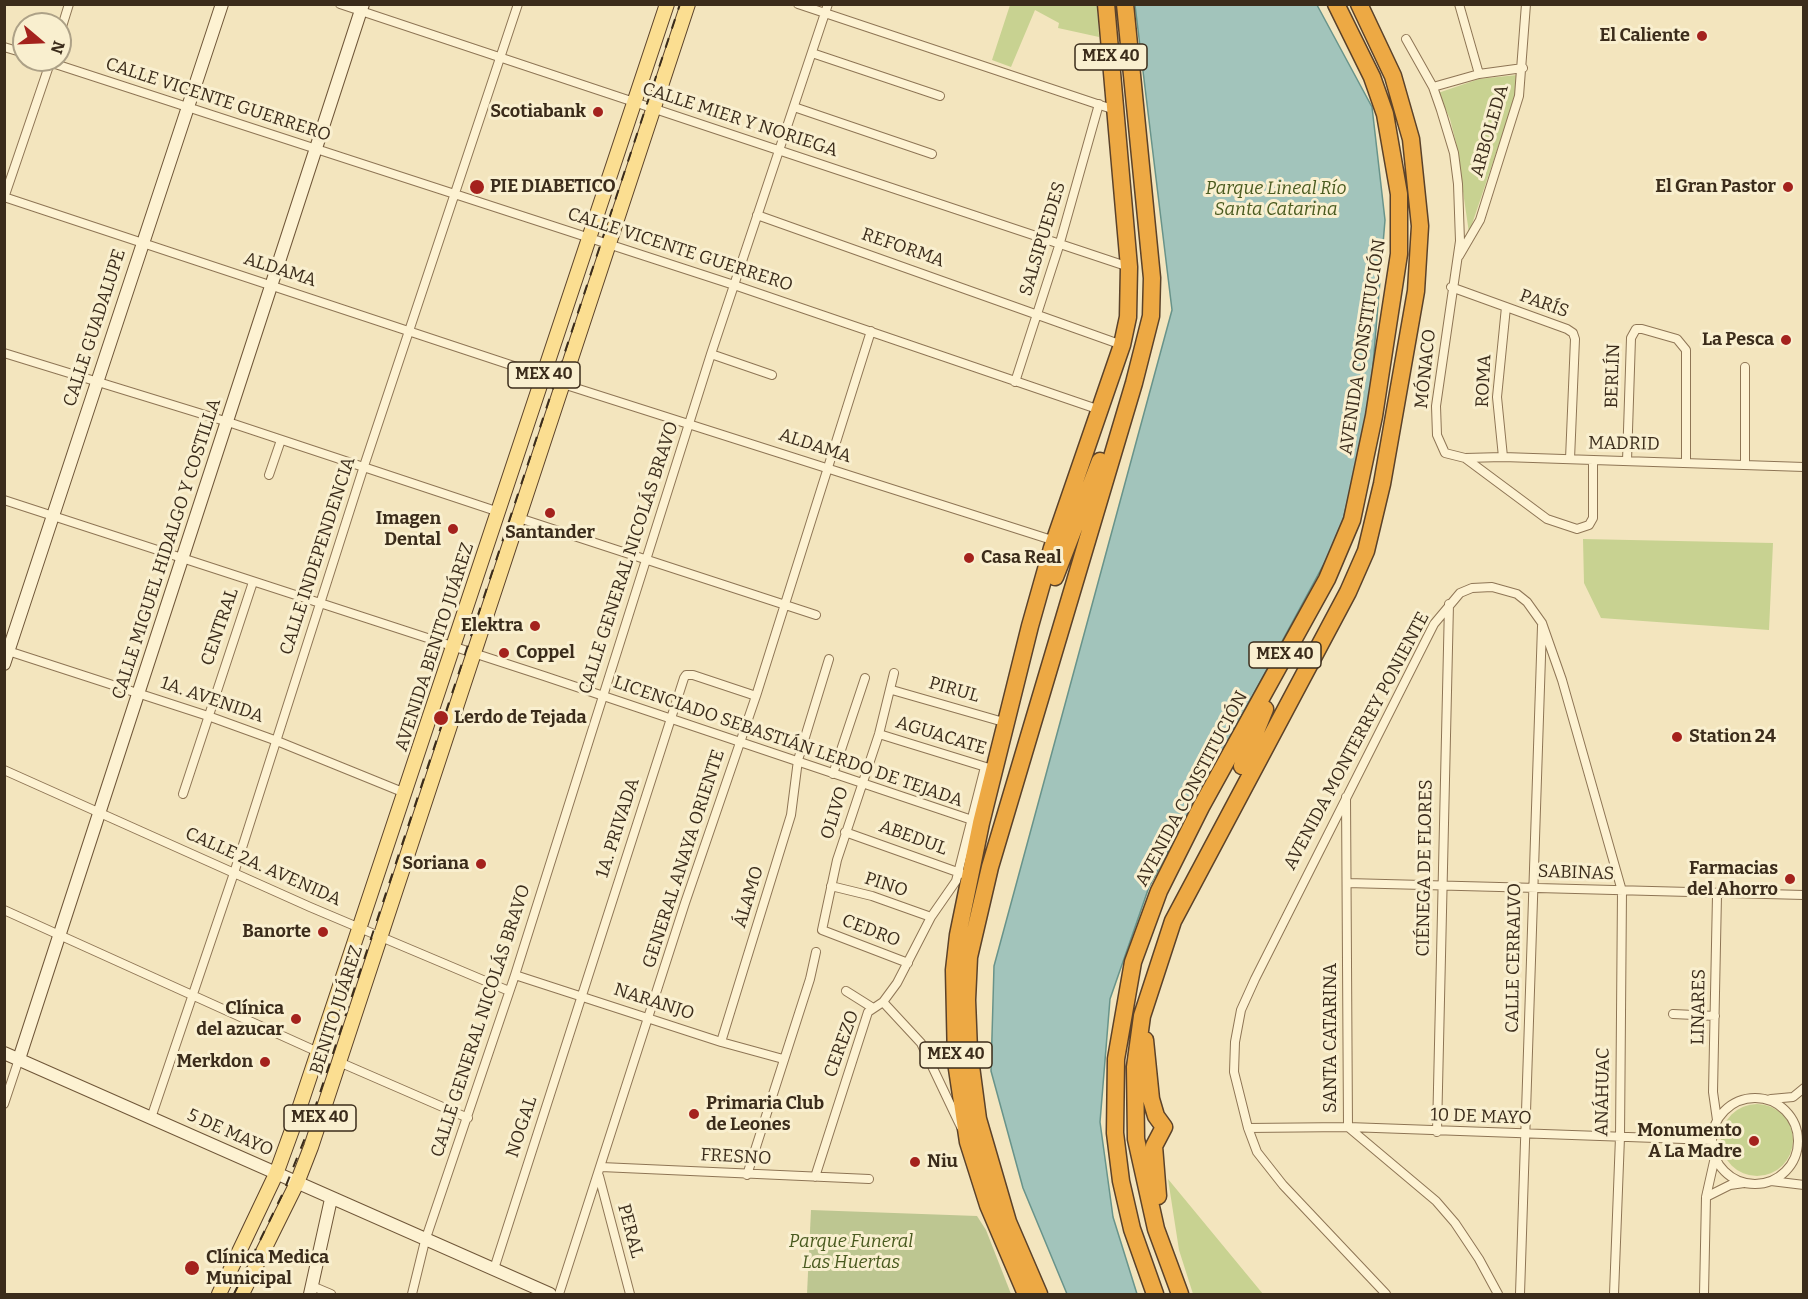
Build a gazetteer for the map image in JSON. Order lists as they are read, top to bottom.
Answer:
{
  "streets": {
    "highway": ["MEX 40", "AVENIDA CONSTITUCIÓN"],
    "main road": ["AVENIDA BENITO JUÁREZ", "BENITO JUÁREZ"],
    "street": [
      "CALLE VICENTE GUERRERO",
      "CALLE MIER Y NORIEGA",
      "ARBOLEDA",
      "SALSIPUEDES",
      "REFORMA",
      "ALDAMA",
      "PARÍS",
      "CALLE GUADALUPE",
      "MÓNACO",
      "BERLÍN",
      "ROMA",
      "MADRID",
      "CALLE MIGUEL HIDALGO Y COSTILLA",
      "CALLE INDEPENDENCIA",
      "CALLE GENERAL NICOLÁS BRAVO",
      "CENTRAL",
      "PIRUL",
      "1A. AVENIDA",
      "AGUACATE",
      "AVENIDA MONTERREY PONIENTE",
      "LICENCIADO SEBASTIÁN LERDO DE TEJADA",
      "OLIVO",
      "1A. PRIVADA",
      "ABEDUL",
      "GENERAL ANAYA ORIENTE",
      "CALLE 2A. AVENIDA",
      "CIÉNEGA DE FLORES",
      "SABINAS",
      "PINO",
      "ÁLAMO",
      "CEDRO",
      "CALLE CERRALVO",
      "NARANJO",
      "LINARES",
      "SANTA CATARINA",
      "CEREZO",
      "ANÁHUAC",
      "10 DE MAYO",
      "NOGAL",
      "5 DE MAYO",
      "FRESNO",
      "PERAL"
    ]
  },
  "crossings": [
    ["MEX 40", "CALLE VICENTE GUERRERO"],
    ["MEX 40", "CALLE MIER Y NORIEGA"],
    ["MEX 40", "SALSIPUEDES"],
    ["MEX 40", "REFORMA"],
    ["MEX 40", "ALDAMA"],
    ["MEX 40", "PIRUL"],
    ["MEX 40", "AGUACATE"],
    ["MEX 40", "LICENCIADO SEBASTIÁN LERDO DE TEJADA"],
    ["MEX 40", "ABEDUL"],
    ["MEX 40", "CALLE 2A. AVENIDA"],
    ["MEX 40", "BENITO JUÁREZ"],
    ["MEX 40", "CEREZO"],
    ["CALLE VICENTE GUERRERO", "SALSIPUEDES"],
    ["CALLE VICENTE GUERRERO", "CALLE GUADALUPE"],
    ["CALLE VICENTE GUERRERO", "CALLE MIGUEL HIDALGO Y COSTILLA"],
    ["CALLE VICENTE GUERRERO", "CALLE INDEPENDENCIA"],
    ["CALLE VICENTE GUERRERO", "CALLE GENERAL NICOLÁS BRAVO"],
    ["CALLE VICENTE GUERRERO", "AVENIDA BENITO JUÁREZ"],
    ["CALLE VICENTE GUERRERO", "GENERAL ANAYA ORIENTE"],
    ["CALLE MIER Y NORIEGA", "SALSIPUEDES"],
    ["CALLE MIER Y NORIEGA", "CALLE MIGUEL HIDALGO Y COSTILLA"],
    ["CALLE MIER Y NORIEGA", "CALLE INDEPENDENCIA"],
    ["CALLE MIER Y NORIEGA", "CALLE GENERAL NICOLÁS BRAVO"],
    ["CALLE MIER Y NORIEGA", "AVENIDA BENITO JUÁREZ"],
    ["ARBOLEDA", "MÓNACO"],
    ["SALSIPUEDES", "REFORMA"],
    ["REFORMA", "CALLE GENERAL NICOLÁS BRAVO"],
    ["ALDAMA", "CALLE GUADALUPE"],
    ["ALDAMA", "CALLE MIGUEL HIDALGO Y COSTILLA"],
    ["ALDAMA", "CALLE INDEPENDENCIA"],
    ["ALDAMA", "CALLE GENERAL NICOLÁS BRAVO"],
    ["ALDAMA", "AVENIDA BENITO JUÁREZ"],
    ["ALDAMA", "GENERAL ANAYA ORIENTE"],
    ["PARÍS", "MÓNACO"],
    ["PARÍS", "ROMA"],
    ["PARÍS", "MADRID"],
    ["CALLE GUADALUPE", "1A. AVENIDA"],
    ["CALLE GUADALUPE", "LICENCIADO SEBASTIÁN LERDO DE TEJADA"],
    ["MÓNACO", "MADRID"],
    ["BERLÍN", "MADRID"],
    ["ROMA", "MADRID"],
    ["CALLE MIGUEL HIDALGO Y COSTILLA", "1A. AVENIDA"],
    ["CALLE MIGUEL HIDALGO Y COSTILLA", "LICENCIADO SEBASTIÁN LERDO DE TEJADA"],
    ["CALLE MIGUEL HIDALGO Y COSTILLA", "CALLE 2A. AVENIDA"],
    ["CALLE MIGUEL HIDALGO Y COSTILLA", "5 DE MAYO"],
    ["CALLE INDEPENDENCIA", "1A. AVENIDA"],
    ["CALLE INDEPENDENCIA", "LICENCIADO SEBASTIÁN LERDO DE TEJADA"],
    ["CALLE INDEPENDENCIA", "CALLE 2A. AVENIDA"],
    ["CALLE INDEPENDENCIA", "5 DE MAYO"],
    ["CALLE GENERAL NICOLÁS BRAVO", "LICENCIADO SEBASTIÁN LERDO DE TEJADA"],
    ["CALLE GENERAL NICOLÁS BRAVO", "CALLE 2A. AVENIDA"],
    ["CALLE GENERAL NICOLÁS BRAVO", "NARANJO"],
    ["CALLE GENERAL NICOLÁS BRAVO", "5 DE MAYO"],
    ["CENTRAL", "1A. AVENIDA"],
    ["CENTRAL", "LICENCIADO SEBASTIÁN LERDO DE TEJADA"],
    ["AVENIDA BENITO JUÁREZ", "1A. AVENIDA"],
    ["AVENIDA BENITO JUÁREZ", "LICENCIADO SEBASTIÁN LERDO DE TEJADA"],
    ["AVENIDA BENITO JUÁREZ", "CALLE 2A. AVENIDA"],
    ["AVENIDA BENITO JUÁREZ", "5 DE MAYO"],
    ["PIRUL", "OLIVO"],
    ["AGUACATE", "OLIVO"],
    ["AVENIDA MONTERREY PONIENTE", "CIÉNEGA DE FLORES"],
    ["AVENIDA MONTERREY PONIENTE", "SABINAS"],
    ["AVENIDA MONTERREY PONIENTE", "CALLE CERRALVO"],
    ["AVENIDA MONTERREY PONIENTE", "SANTA CATARINA"],
    ["AVENIDA MONTERREY PONIENTE", "ANÁHUAC"],
    ["AVENIDA MONTERREY PONIENTE", "10 DE MAYO"],
    ["LICENCIADO SEBASTIÁN LERDO DE TEJADA", "OLIVO"],
    ["LICENCIADO SEBASTIÁN LERDO DE TEJADA", "1A. PRIVADA"],
    ["LICENCIADO SEBASTIÁN LERDO DE TEJADA", "GENERAL ANAYA ORIENTE"],
    ["LICENCIADO SEBASTIÁN LERDO DE TEJADA", "ÁLAMO"],
    ["OLIVO", "ABEDUL"],
    ["OLIVO", "PINO"],
    ["OLIVO", "CEDRO"],
    ["1A. PRIVADA", "GENERAL ANAYA ORIENTE"],
    ["1A. PRIVADA", "NARANJO"],
    ["1A. PRIVADA", "NOGAL"],
    ["ABEDUL", "CEREZO"],
    ["GENERAL ANAYA ORIENTE", "NARANJO"],
    ["GENERAL ANAYA ORIENTE", "FRESNO"],
    ["GENERAL ANAYA ORIENTE", "PERAL"],
    ["CALLE 2A. AVENIDA", "BENITO JUÁREZ"],
    ["CIÉNEGA DE FLORES", "SABINAS"],
    ["CIÉNEGA DE FLORES", "10 DE MAYO"],
    ["SABINAS", "CALLE CERRALVO"],
    ["SABINAS", "LINARES"],
    ["SABINAS", "SANTA CATARINA"],
    ["SABINAS", "ANÁHUAC"],
    ["PINO", "CEREZO"],
    ["ÁLAMO", "NARANJO"],
    ["CEDRO", "CEREZO"],
    ["CALLE CERRALVO", "10 DE MAYO"],
    ["NARANJO", "NOGAL"],
    ["LINARES", "10 DE MAYO"],
    ["BENITO JUÁREZ", "5 DE MAYO"],
    ["SANTA CATARINA", "10 DE MAYO"],
    ["CEREZO", "FRESNO"],
    ["ANÁHUAC", "10 DE MAYO"],
    ["NOGAL", "5 DE MAYO"],
    ["FRESNO", "PERAL"]
  ],
  "parks": ["Parque Lineal Río Santa Catarina", "Parque Funeral Las Huertas"],
  "places": [
    "El Caliente",
    "Scotiabank",
    "PIE DIABETICO",
    "El Gran Pastor",
    "La Pesca",
    "Santander",
    "Imagen Dental",
    "Casa Real",
    "Elektra",
    "Coppel",
    "Lerdo de Tejada",
    "Station 24",
    "Soriana",
    "Farmacias del Ahorro",
    "Banorte",
    "Clínica del azucar",
    "Merkdon",
    "Primaria Club de Leones",
    "Monumento A La Madre",
    "Niu",
    "Clínica Medica Municipal"
  ],
  "north": "right"
}
